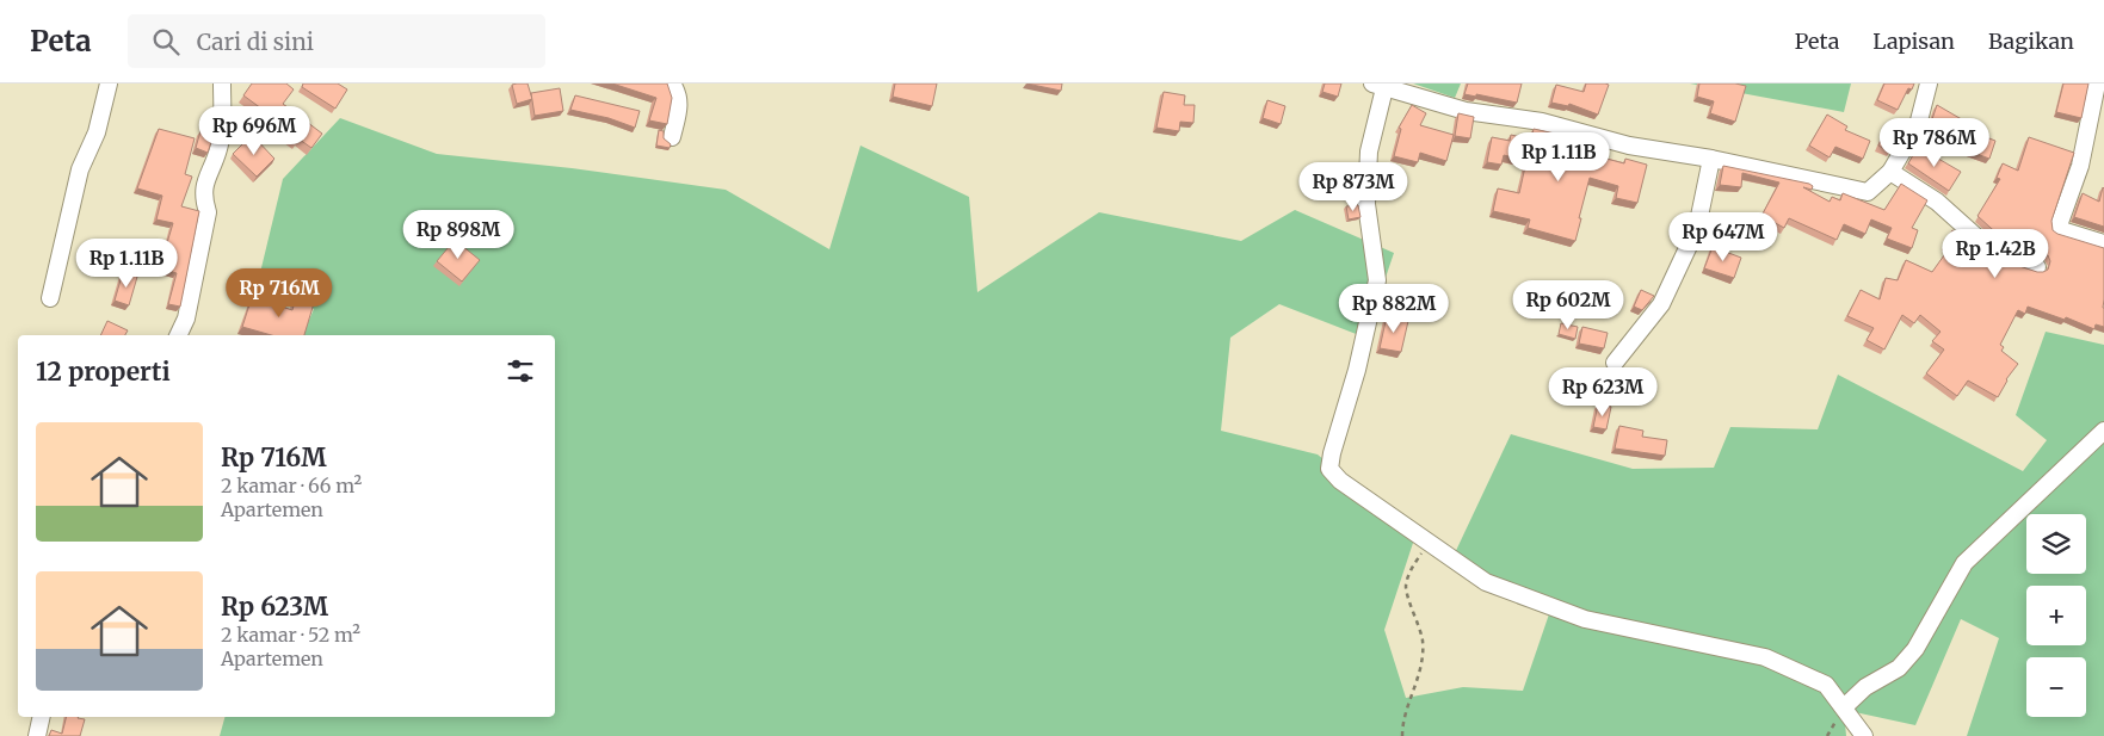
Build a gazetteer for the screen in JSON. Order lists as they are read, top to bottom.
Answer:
{
  "page": {
    "header": "Peta",
    "search": "Cari di sini",
    "nav": ["Peta", "Lapisan", "Bagikan"],
    "price": [
      "Rp 696M",
      "Rp 786M",
      "Rp 1.11B",
      "Rp 873M",
      "Rp 898M",
      "Rp 647M",
      "Rp 1.42B",
      "Rp 1.11B",
      "Rp 716M",
      "Rp 602M",
      "Rp 882M",
      "Rp 623M"
    ],
    "heading": "12 properti",
    "list": [
      {
        "name": "Rp 716M",
        "note": "2 kamar · 66 m² · Apartemen"
      },
      {
        "name": "Rp 623M",
        "note": "2 kamar · 52 m² · Apartemen"
      }
    ],
    "map_buttons": ["+", "−"]
  }
}
